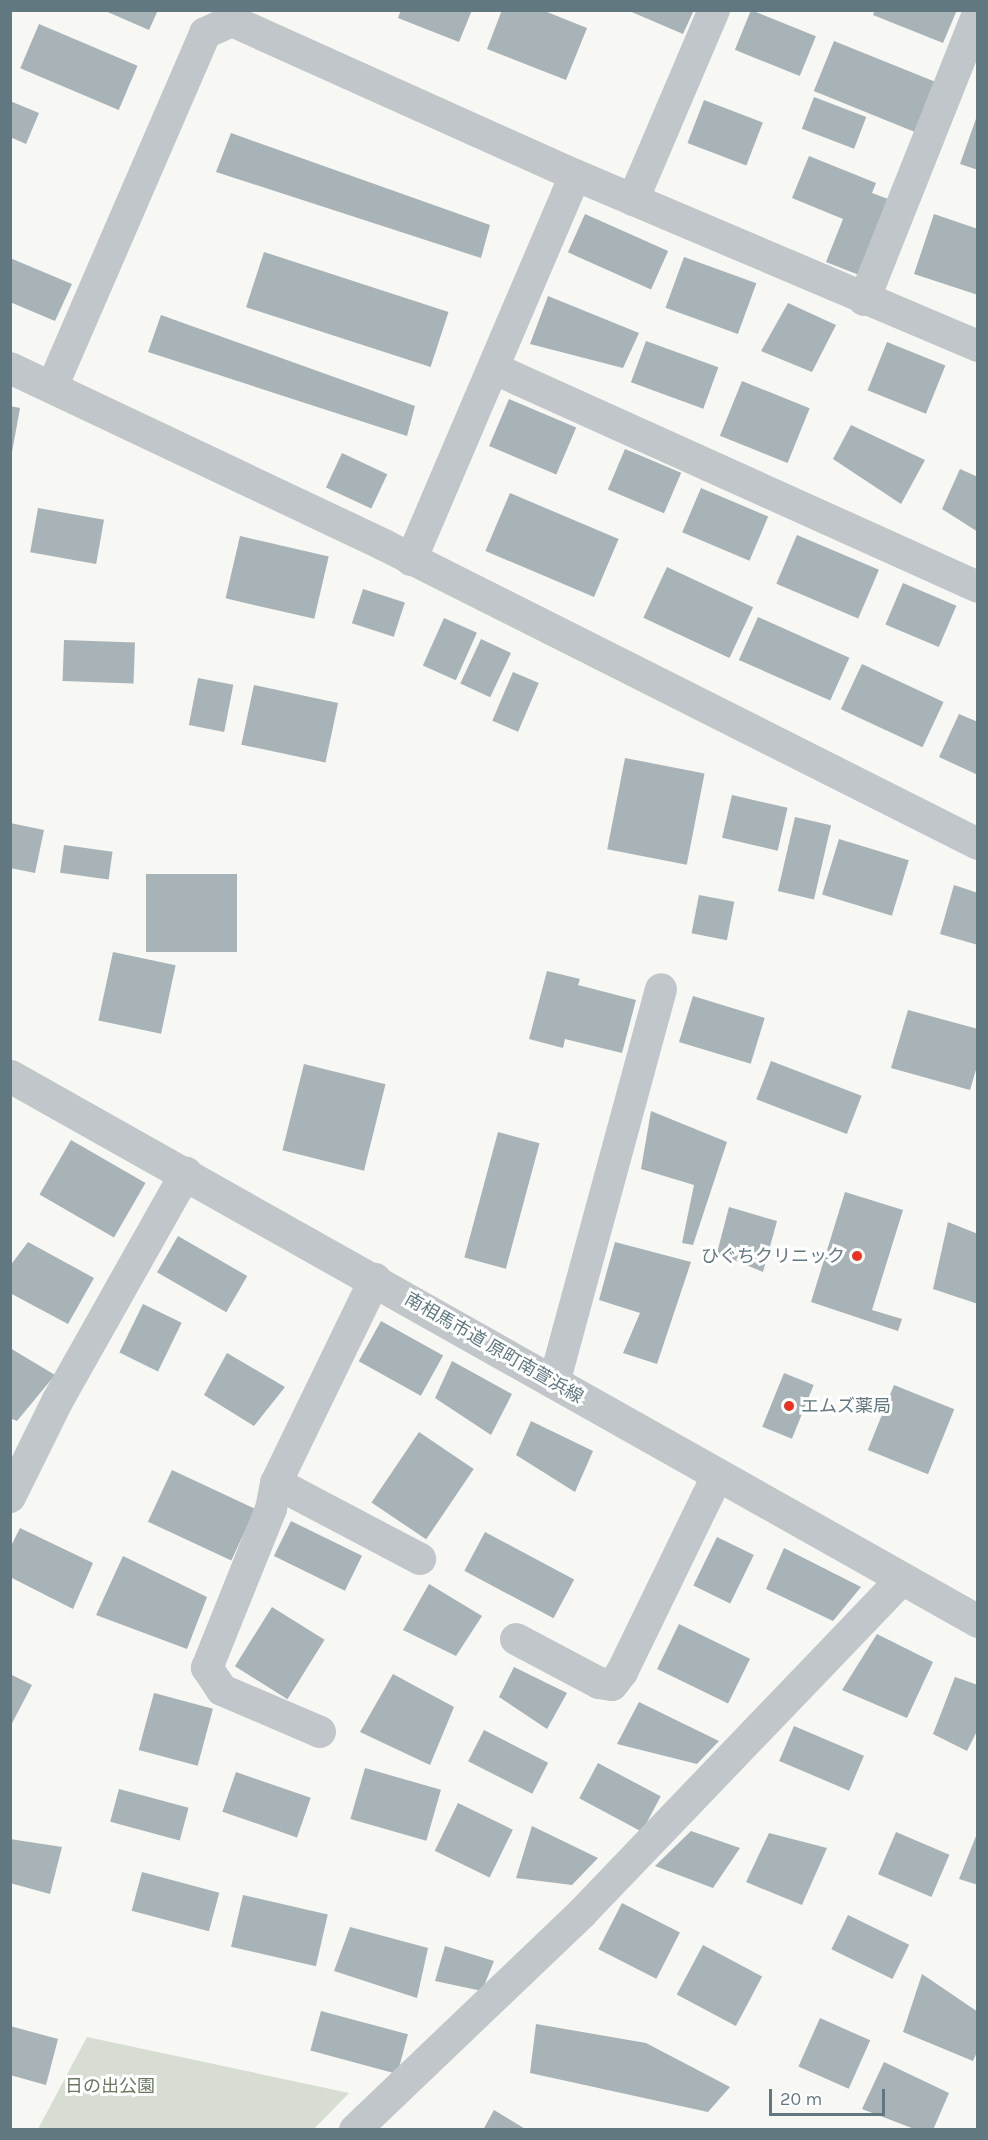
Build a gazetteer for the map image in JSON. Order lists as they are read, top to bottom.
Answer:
{
  "streets": {
    "street": ["南相馬市道 原町南萱浜線"]
  },
  "parks": ["日の出公園"],
  "places": ["ひぐちクリニック", "エムズ薬局"],
  "scale_bar": "20 m"
}
